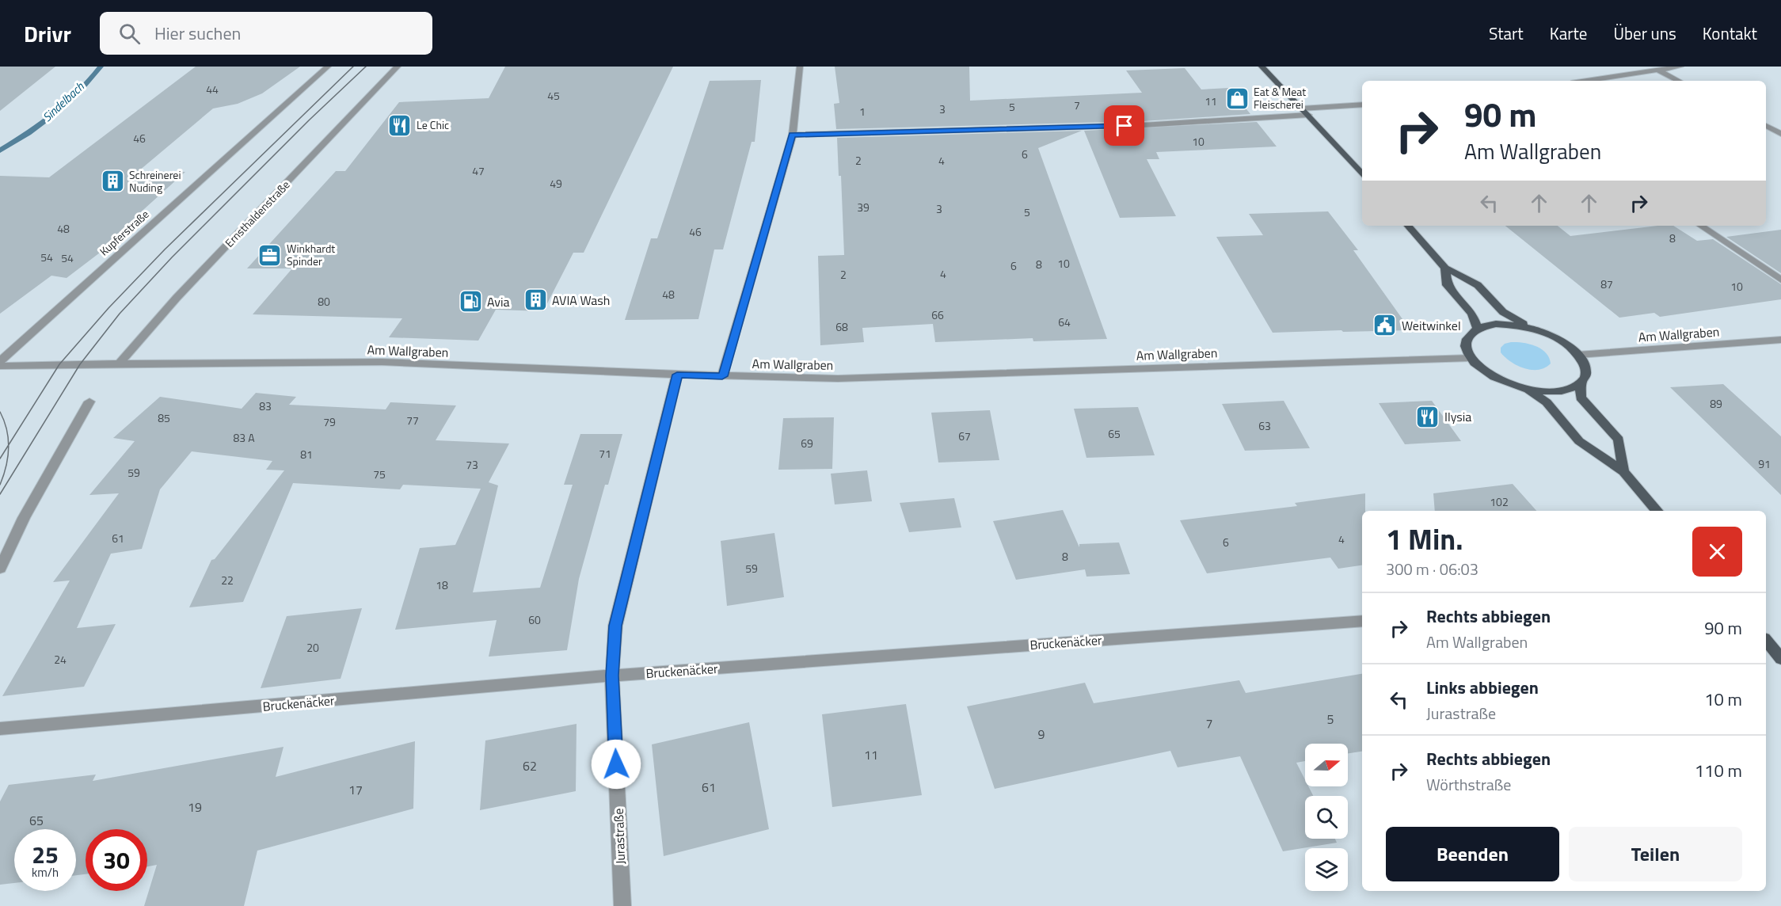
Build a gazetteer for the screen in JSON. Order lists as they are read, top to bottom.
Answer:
{
  "streets": {
    "street": [
      "Ernsthaldenstraße",
      "Kupferstraße",
      "Am Wallgraben",
      "Bruckenäcker",
      "Jurastraße"
    ]
  },
  "crossings": [
    ["Ernsthaldenstraße", "Am Wallgraben"],
    ["Am Wallgraben", "Jurastraße"],
    ["Bruckenäcker", "Jurastraße"]
  ],
  "water": ["Sindelbach"],
  "places": {
    "shop": ["Eat & Meat Fleischerei"],
    "restaurant": ["Le Chic", "Ilysia"],
    "building": ["Schreinerei Nuding", "AVIA Wash"],
    "office": ["Winkhardt Spinder"],
    "fuel station": ["Avia"],
    "public building": ["Weitwinkel"]
  },
  "house_numbers": [
    "44",
    "45",
    "11",
    "7",
    "5",
    "3",
    "1",
    "46",
    "10",
    "6",
    "2",
    "4",
    "47",
    "49",
    "39",
    "3",
    "5",
    "48",
    "46",
    "8",
    "54",
    "54",
    "10",
    "8",
    "6",
    "4",
    "2",
    "87",
    "10",
    "48",
    "80",
    "66",
    "64",
    "68",
    "89",
    "83",
    "85",
    "77",
    "79",
    "63",
    "65",
    "67",
    "83 A",
    "69",
    "71",
    "81",
    "91",
    "73",
    "59",
    "75",
    "102",
    "61",
    "4",
    "6",
    "8",
    "59",
    "22",
    "18",
    "60",
    "20",
    "24",
    "5",
    "7",
    "9",
    "11",
    "62",
    "61",
    "17",
    "19",
    "65"
  ],
  "north": "right",
  "page": {
    "header": "Drivr",
    "search": "Hier suchen",
    "nav": [
      "Start",
      "Karte",
      "Über uns",
      "Kontakt"
    ],
    "turn": ["90 m", "Am Wallgraben"],
    "heading": ["1 Min.", "300 m · 06:03"],
    "list": [
      {
        "name": "Rechts abbiegen",
        "note": "Am Wallgraben",
        "value": "90 m"
      },
      {
        "name": "Links abbiegen",
        "note": "Jurastraße",
        "value": "10 m"
      },
      {
        "name": "Rechts abbiegen",
        "note": "Wörthstraße",
        "value": "110 m"
      }
    ],
    "buttons": ["Beenden", "Teilen"],
    "speed": "25 km/h",
    "limit": "30"
  }
}
